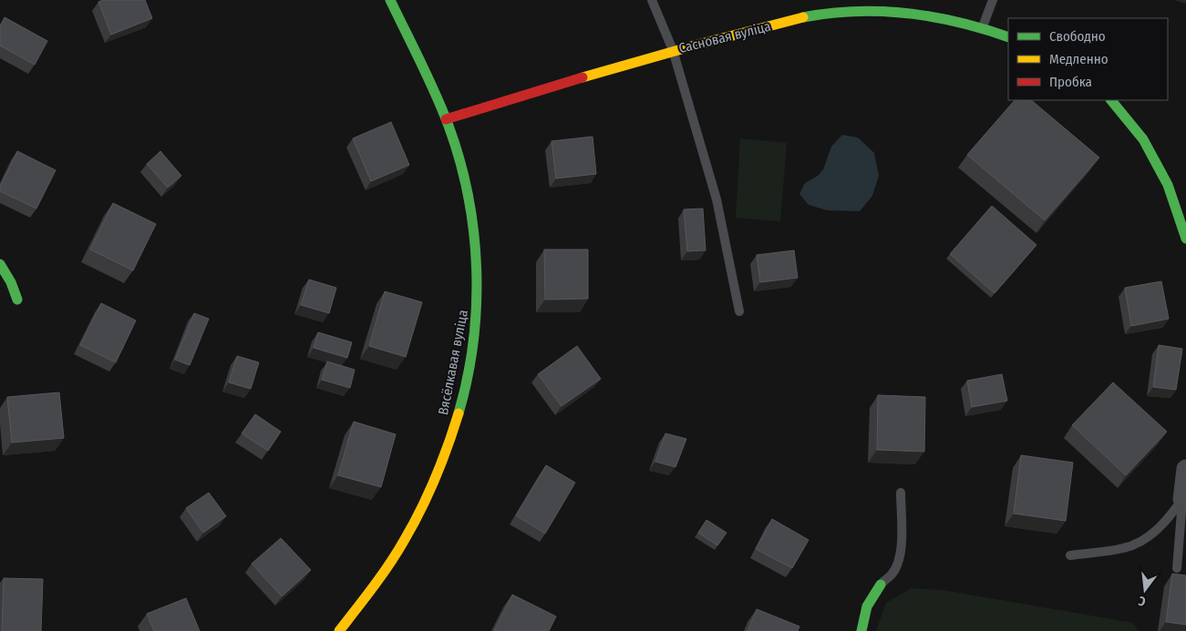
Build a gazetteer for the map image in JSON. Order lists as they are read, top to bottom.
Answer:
{
  "streets": {
    "street": ["Сасновая вуліца", "Вясёлкавая вуліца"]
  },
  "crossings": [
    ["Сасновая вуліца", "Вясёлкавая вуліца"]
  ],
  "legend": ["Свободно", "Медленно", "Пробка"],
  "north": "bottom"
}
